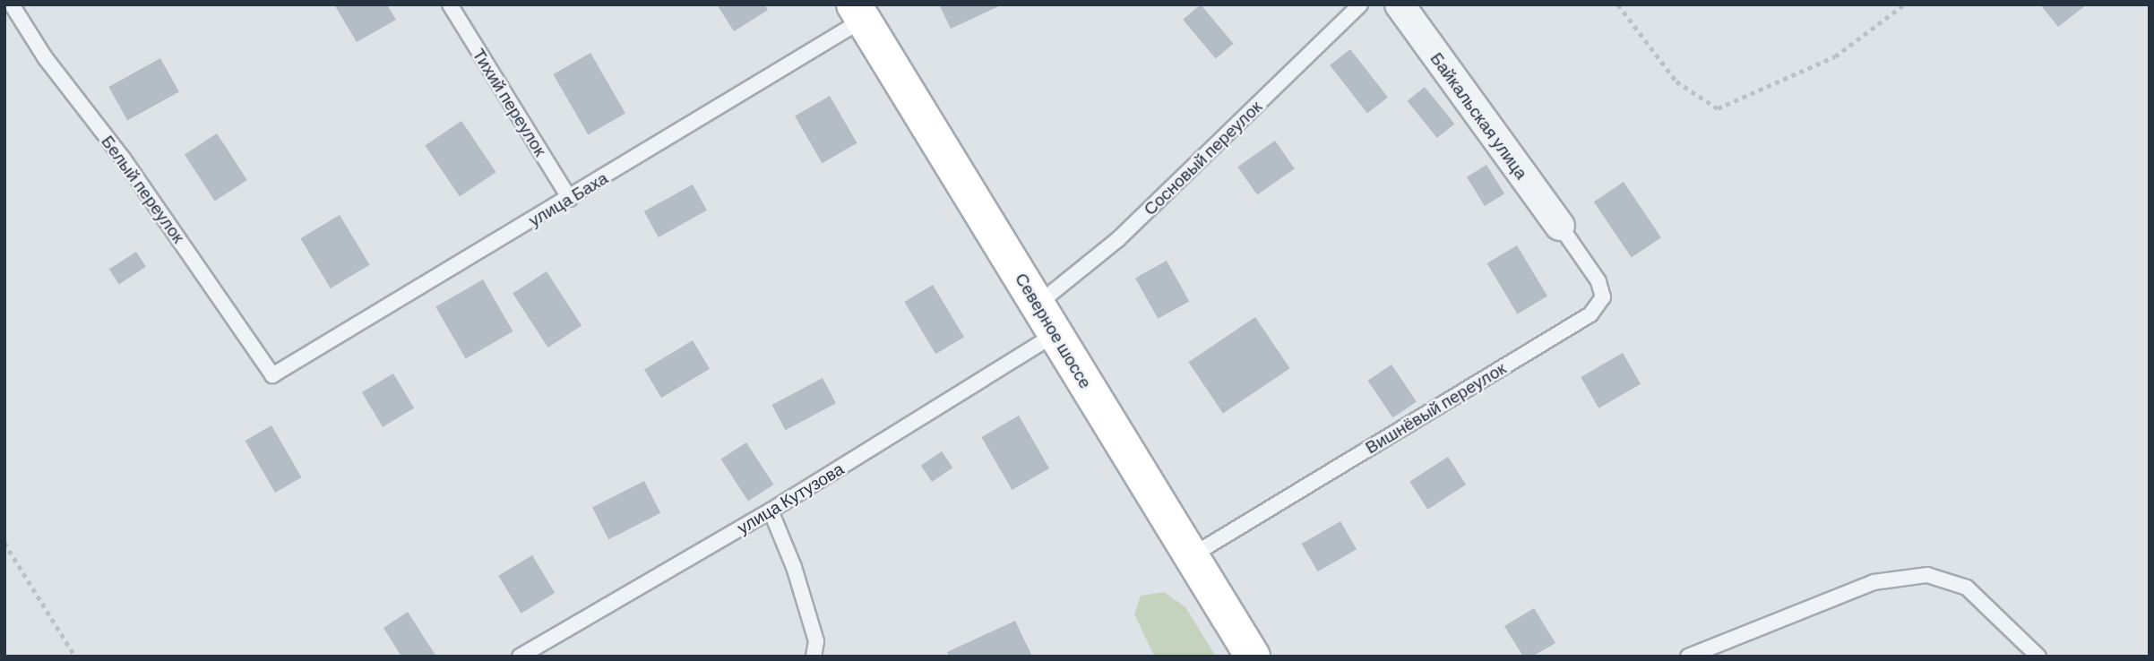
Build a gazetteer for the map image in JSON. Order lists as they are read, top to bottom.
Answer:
{
  "streets": {
    "main road": ["Северное шоссе"],
    "street": ["Байкальская улица"],
    "lane": [
      "Тихий переулок",
      "Сосновый переулок",
      "Белый переулок",
      "улица Баха",
      "Вишнёвый переулок",
      "улица Кутузова"
    ]
  },
  "crossings": [
    ["Тихий переулок", "улица Баха"],
    ["Байкальская улица", "Вишнёвый переулок"],
    ["Сосновый переулок", "Северное шоссе"],
    ["Белый переулок", "улица Баха"],
    ["улица Баха", "Северное шоссе"],
    ["Северное шоссе", "Вишнёвый переулок"],
    ["Северное шоссе", "улица Кутузова"]
  ]
}
